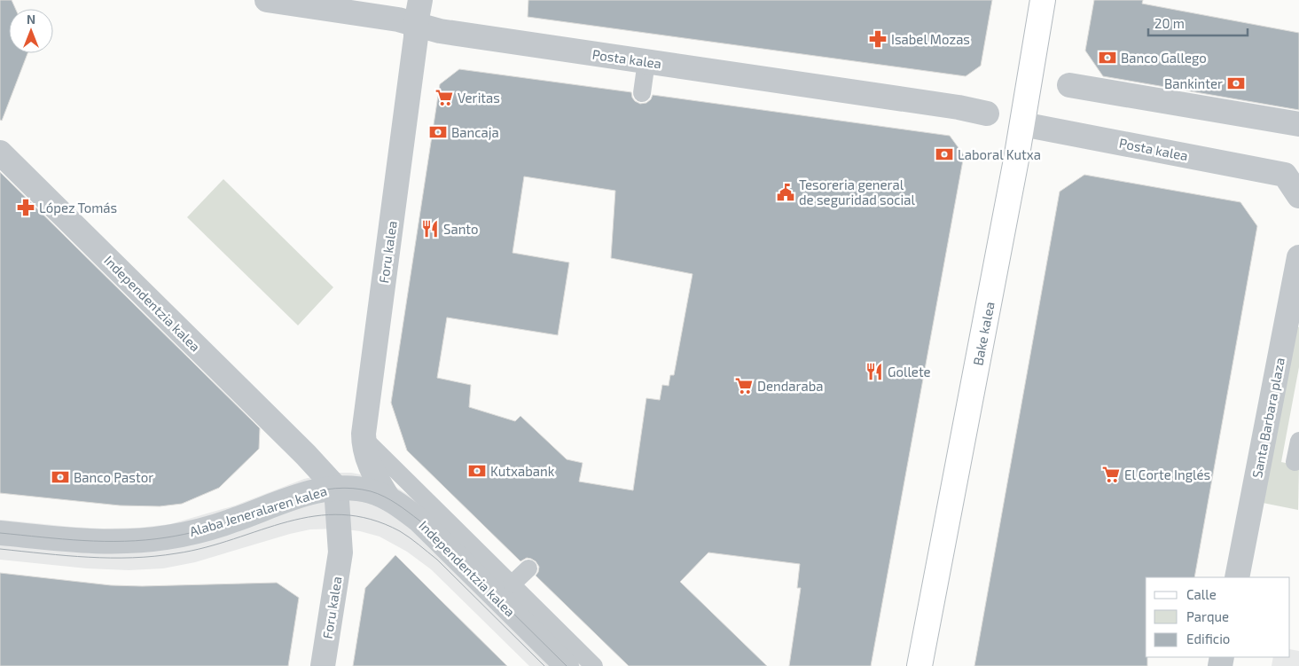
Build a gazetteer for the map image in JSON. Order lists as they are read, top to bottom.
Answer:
{
  "streets": {
    "main road": ["Bake kalea"],
    "street": [
      "Posta kalea",
      "Foru kalea",
      "Independentzia kalea",
      "Santa Barbara plaza",
      "Alaba Jeneralaren kalea"
    ]
  },
  "crossings": [
    ["Posta kalea", "Foru kalea"],
    ["Posta kalea", "Bake kalea"],
    ["Foru kalea", "Independentzia kalea"],
    ["Foru kalea", "Alaba Jeneralaren kalea"],
    ["Independentzia kalea", "Alaba Jeneralaren kalea"]
  ],
  "places": {
    "pharmacy": ["Isabel Mozas", "López Tomás"],
    "bank": [
      "Banco Gallego",
      "Bankinter",
      "Bancaja",
      "Laboral Kutxa",
      "Kutxabank",
      "Banco Pastor"
    ],
    "supermarket": ["Veritas", "Dendaraba", "El Corte Inglés"],
    "public building": ["Tesoreria general de seguridad social"],
    "restaurant": ["Santo", "Gollete"]
  },
  "legend": ["Calle", "Parque", "Edificio"],
  "scale_bar": "20 m",
  "north": "top"
}
